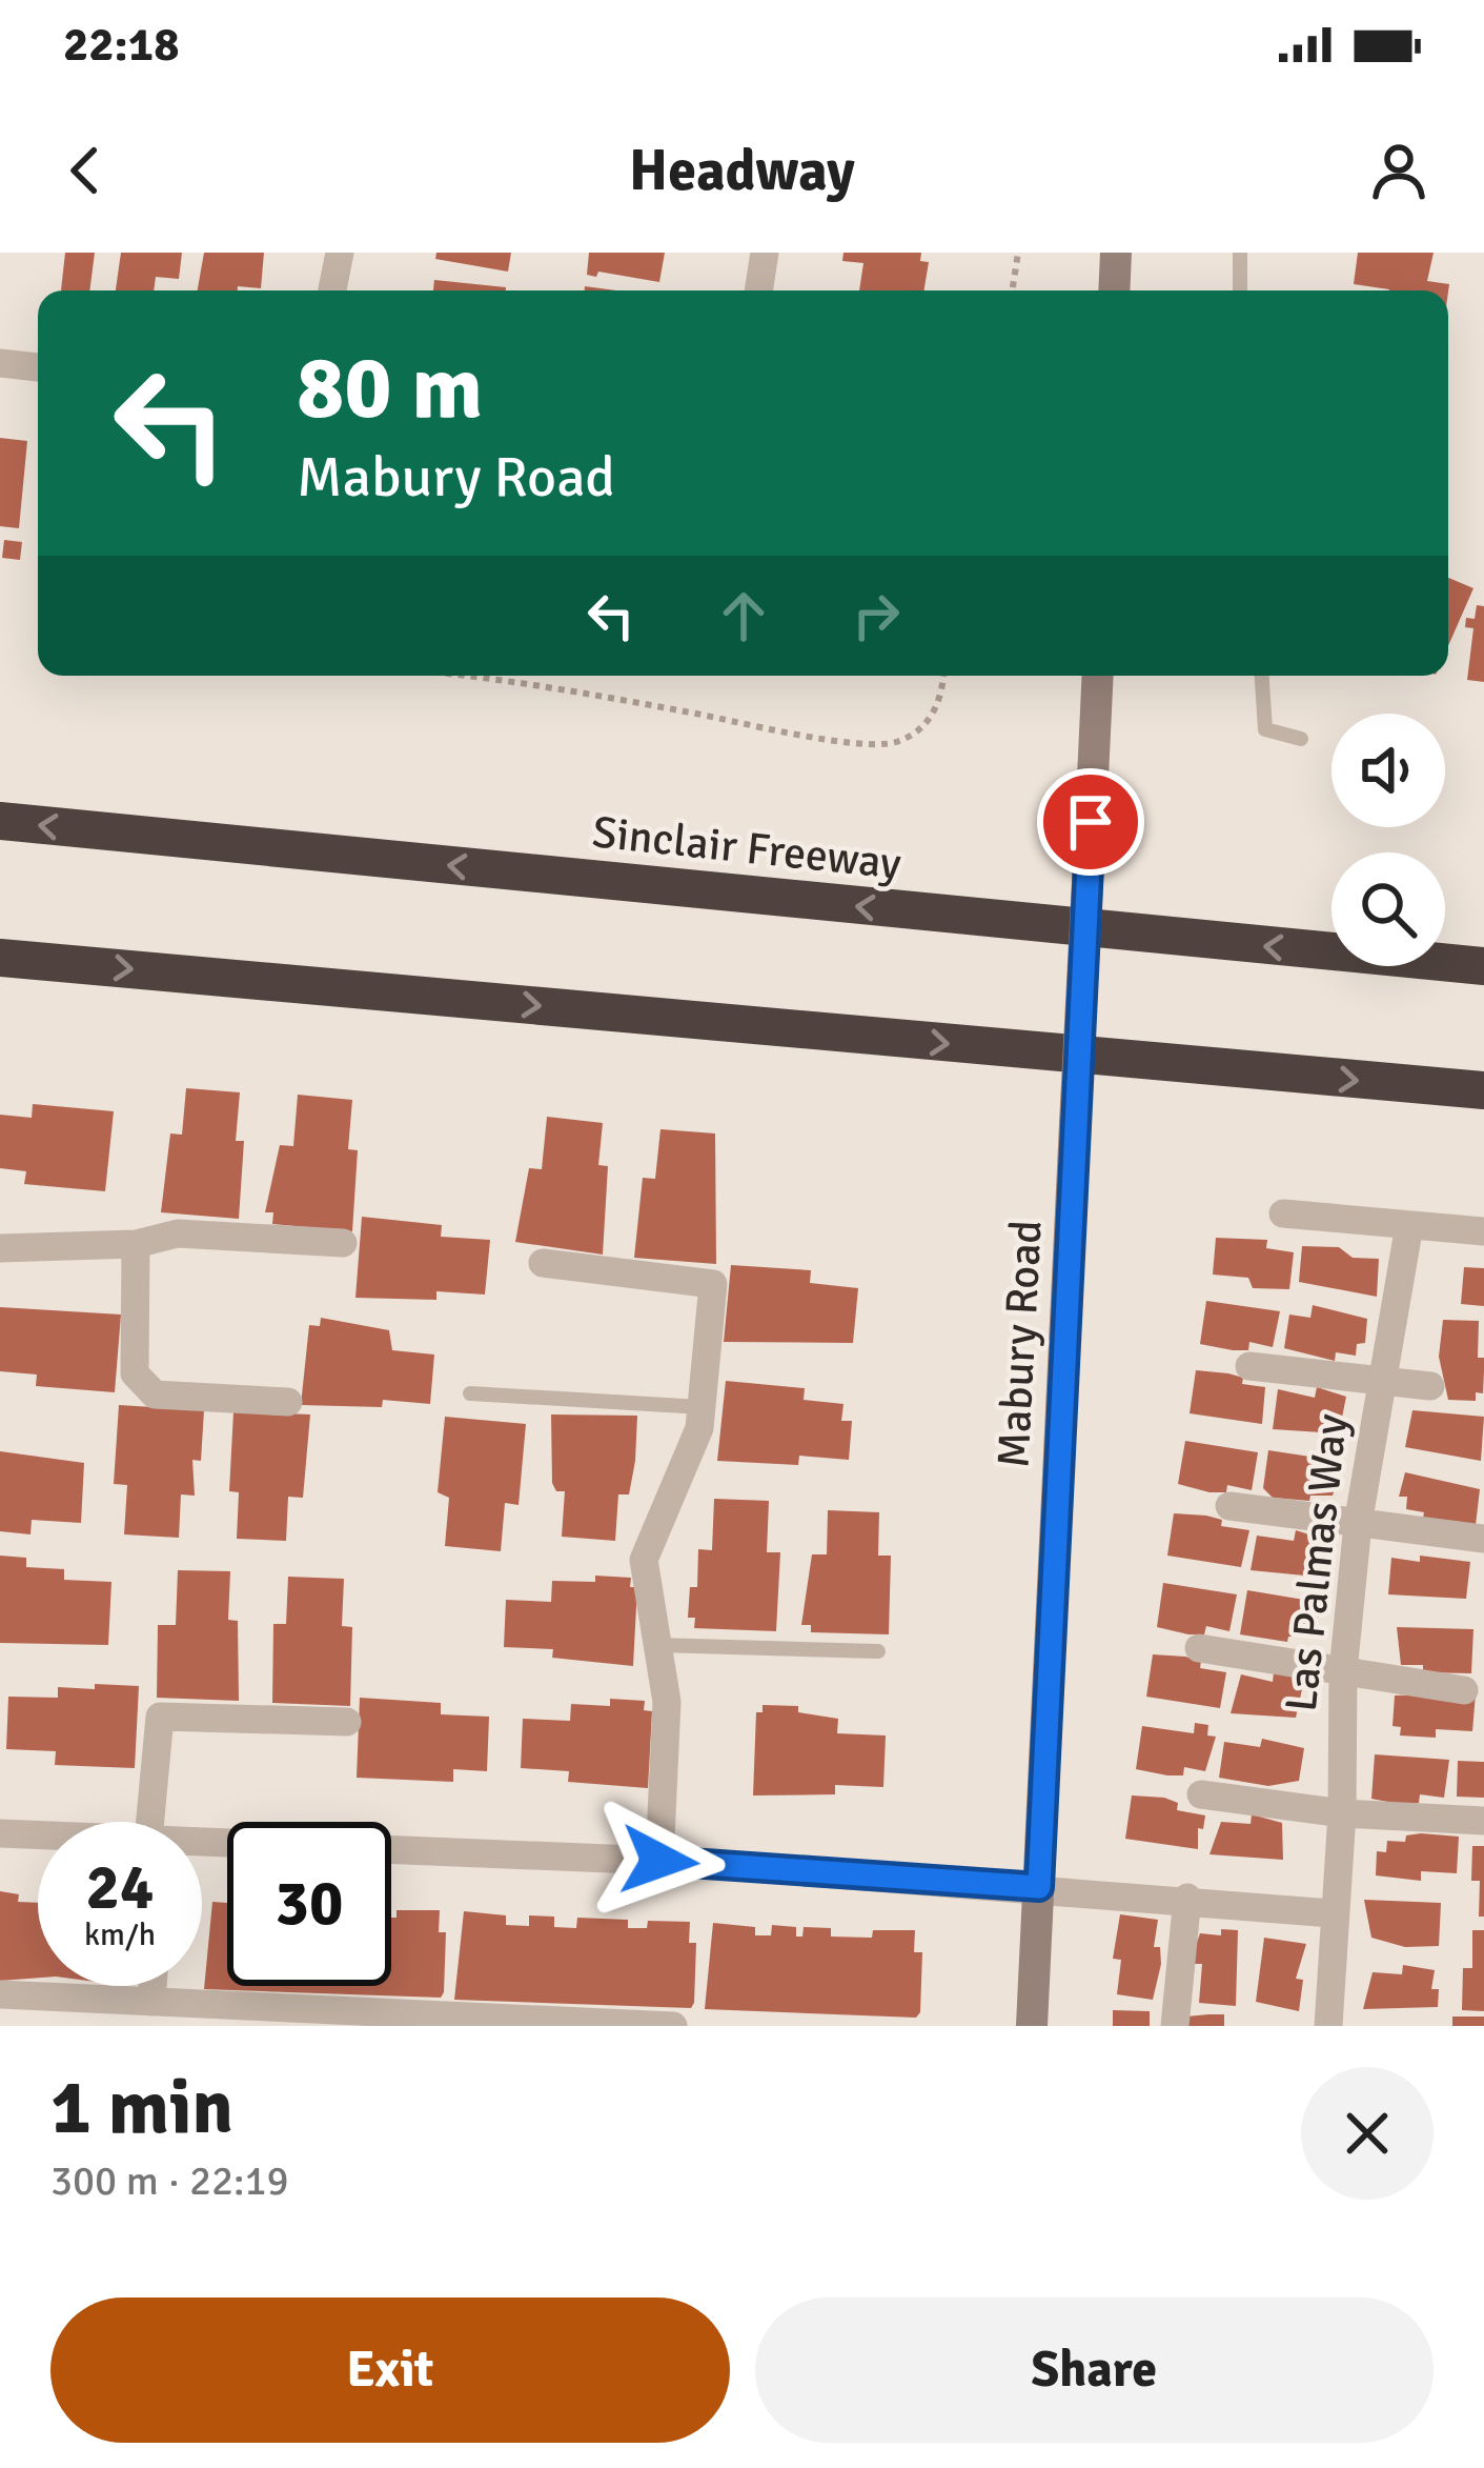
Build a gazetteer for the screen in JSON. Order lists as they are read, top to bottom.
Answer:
{
  "streets": {
    "highway": ["Sinclair Freeway"],
    "main road": ["Mabury Road"],
    "street": ["Las Palmas Way"]
  },
  "page": {
    "status": "22:18",
    "header": "Headway",
    "turn": ["80 m", "Mabury Road"],
    "speed": "24 km/h",
    "limit": "30",
    "heading": ["1 min", "300 m · 22:19"],
    "buttons": ["Exit", "Share"]
  }
}
